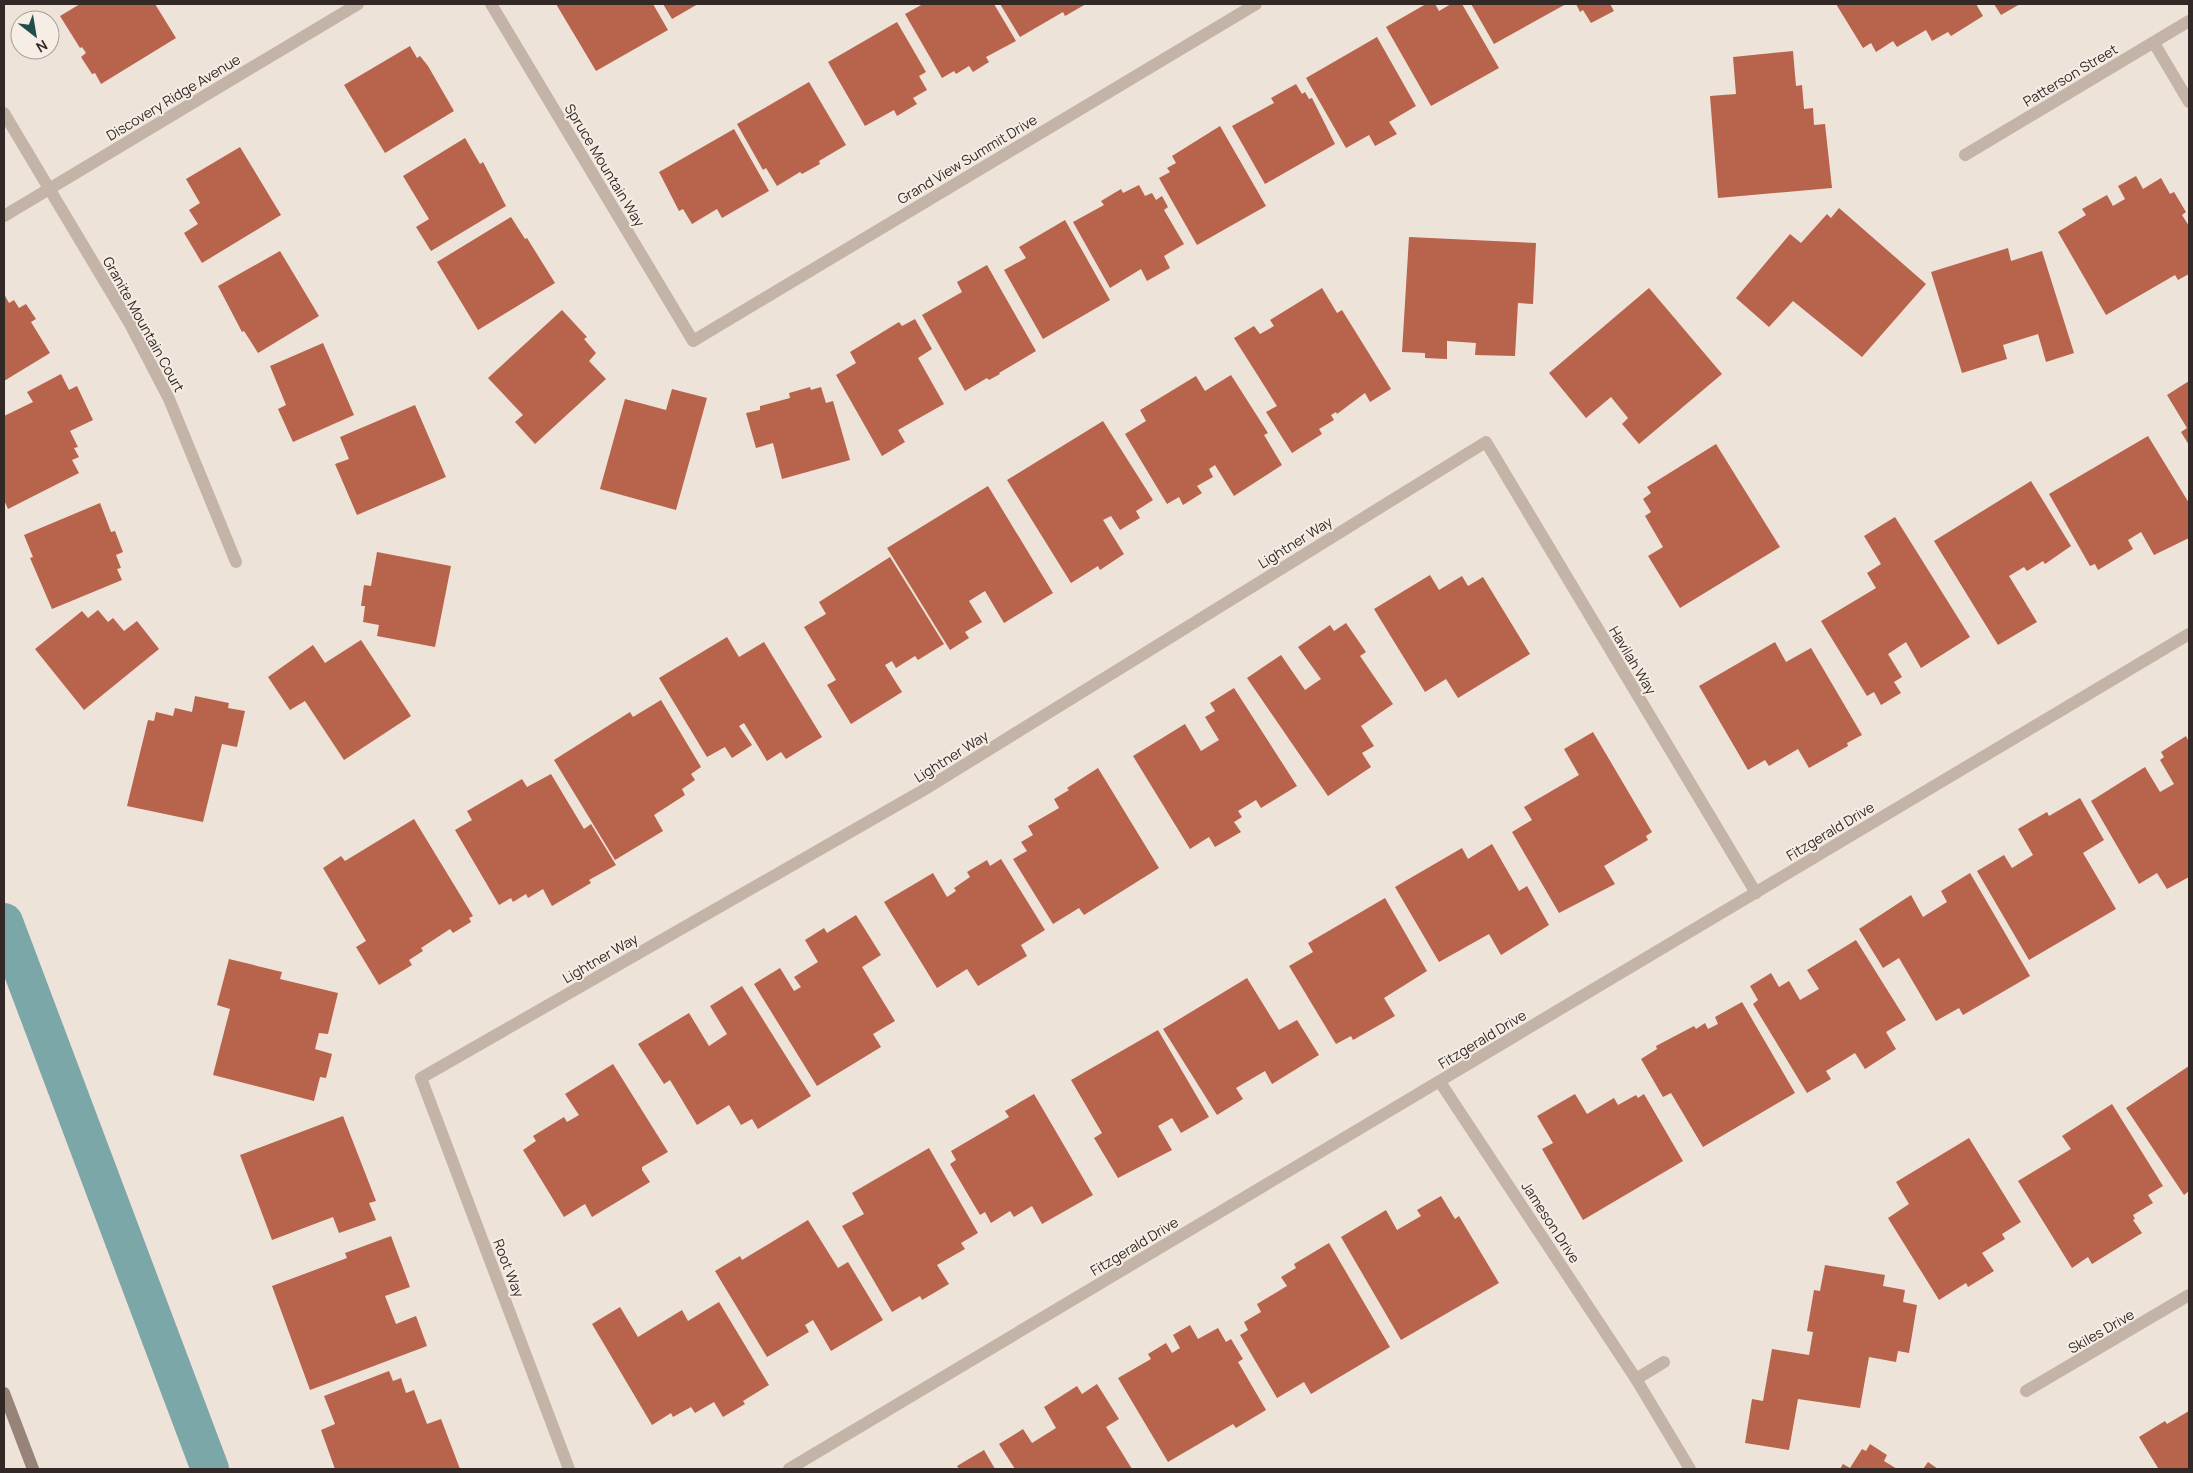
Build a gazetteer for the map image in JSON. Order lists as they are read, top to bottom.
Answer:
{
  "streets": {
    "street": [
      "Patterson Street",
      "Discovery Ridge Avenue",
      "Grand View Summit Drive",
      "Spruce Mountain Way",
      "Granite Mountain Court",
      "Lightner Way",
      "Havilah Way",
      "Fitzgerald Drive",
      "Jameson Drive",
      "Root Way",
      "Skiles Drive"
    ]
  },
  "crossings": [
    ["Discovery Ridge Avenue", "Granite Mountain Court"],
    ["Grand View Summit Drive", "Spruce Mountain Way"],
    ["Lightner Way", "Havilah Way"],
    ["Lightner Way", "Root Way"],
    ["Havilah Way", "Fitzgerald Drive"],
    ["Fitzgerald Drive", "Jameson Drive"]
  ],
  "north": "bottom right"
}
